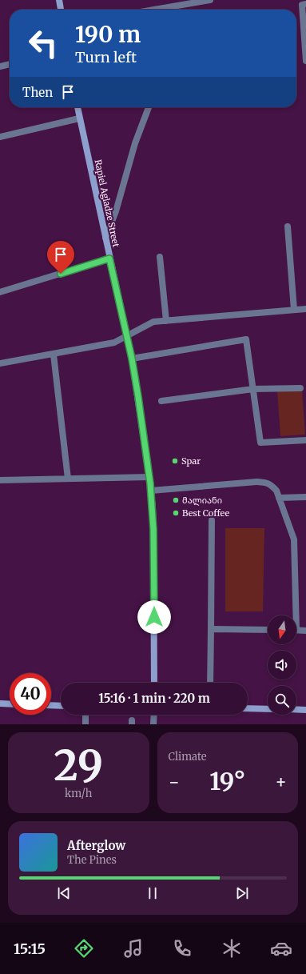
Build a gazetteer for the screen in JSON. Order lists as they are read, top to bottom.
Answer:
{
  "streets": {
    "street": ["Rapiel Agladze Street"]
  },
  "places": ["Spar", "მალიანი", "Best Coffee"],
  "north": "bottom",
  "page": {
    "turn": ["190 m", "Turn left"],
    "then": "Then",
    "limit": "40",
    "trip": "15:16 · 1 min · 220 m",
    "tile": [
      ["29", "km/h"],
      "Climate"
    ],
    "heat": ["−", "19°", "+"],
    "song": ["Afterglow", "The Pines"],
    "tabs": "15:15"
  }
}
